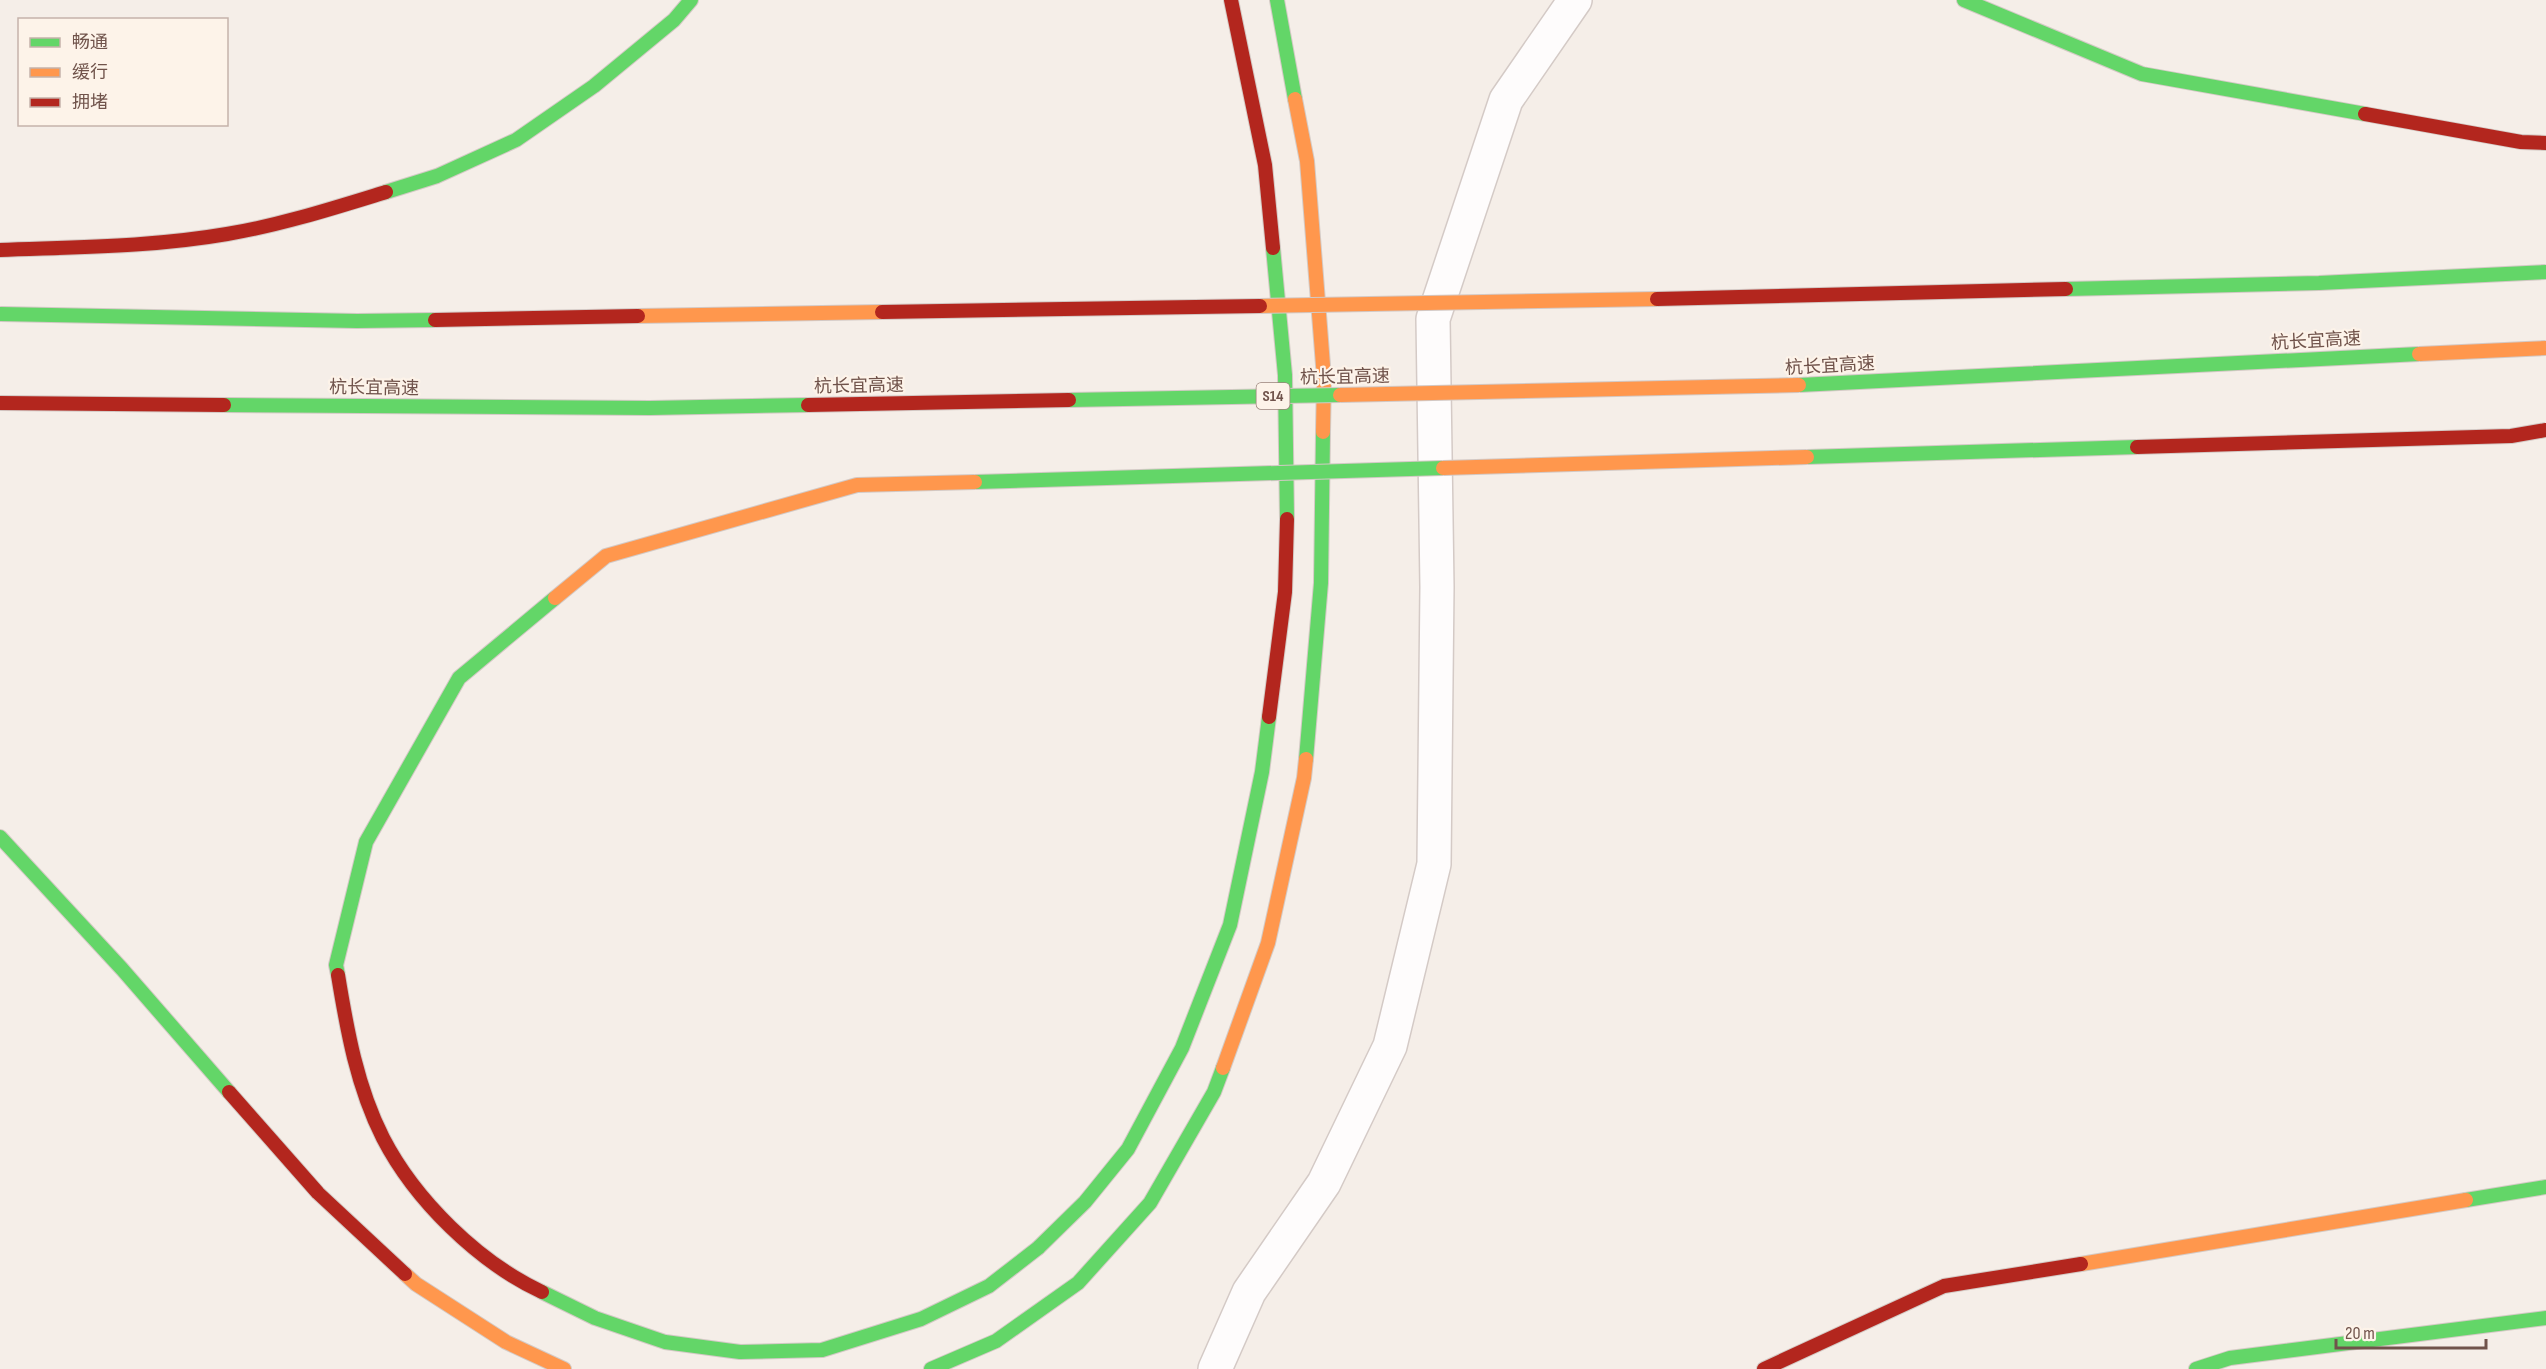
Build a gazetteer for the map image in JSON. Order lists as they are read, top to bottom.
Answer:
{
  "streets": {
    "main road": ["杭长宜高速", "S14"]
  },
  "legend": ["畅通", "缓行", "拥堵"],
  "scale_bar": "20 m"
}
